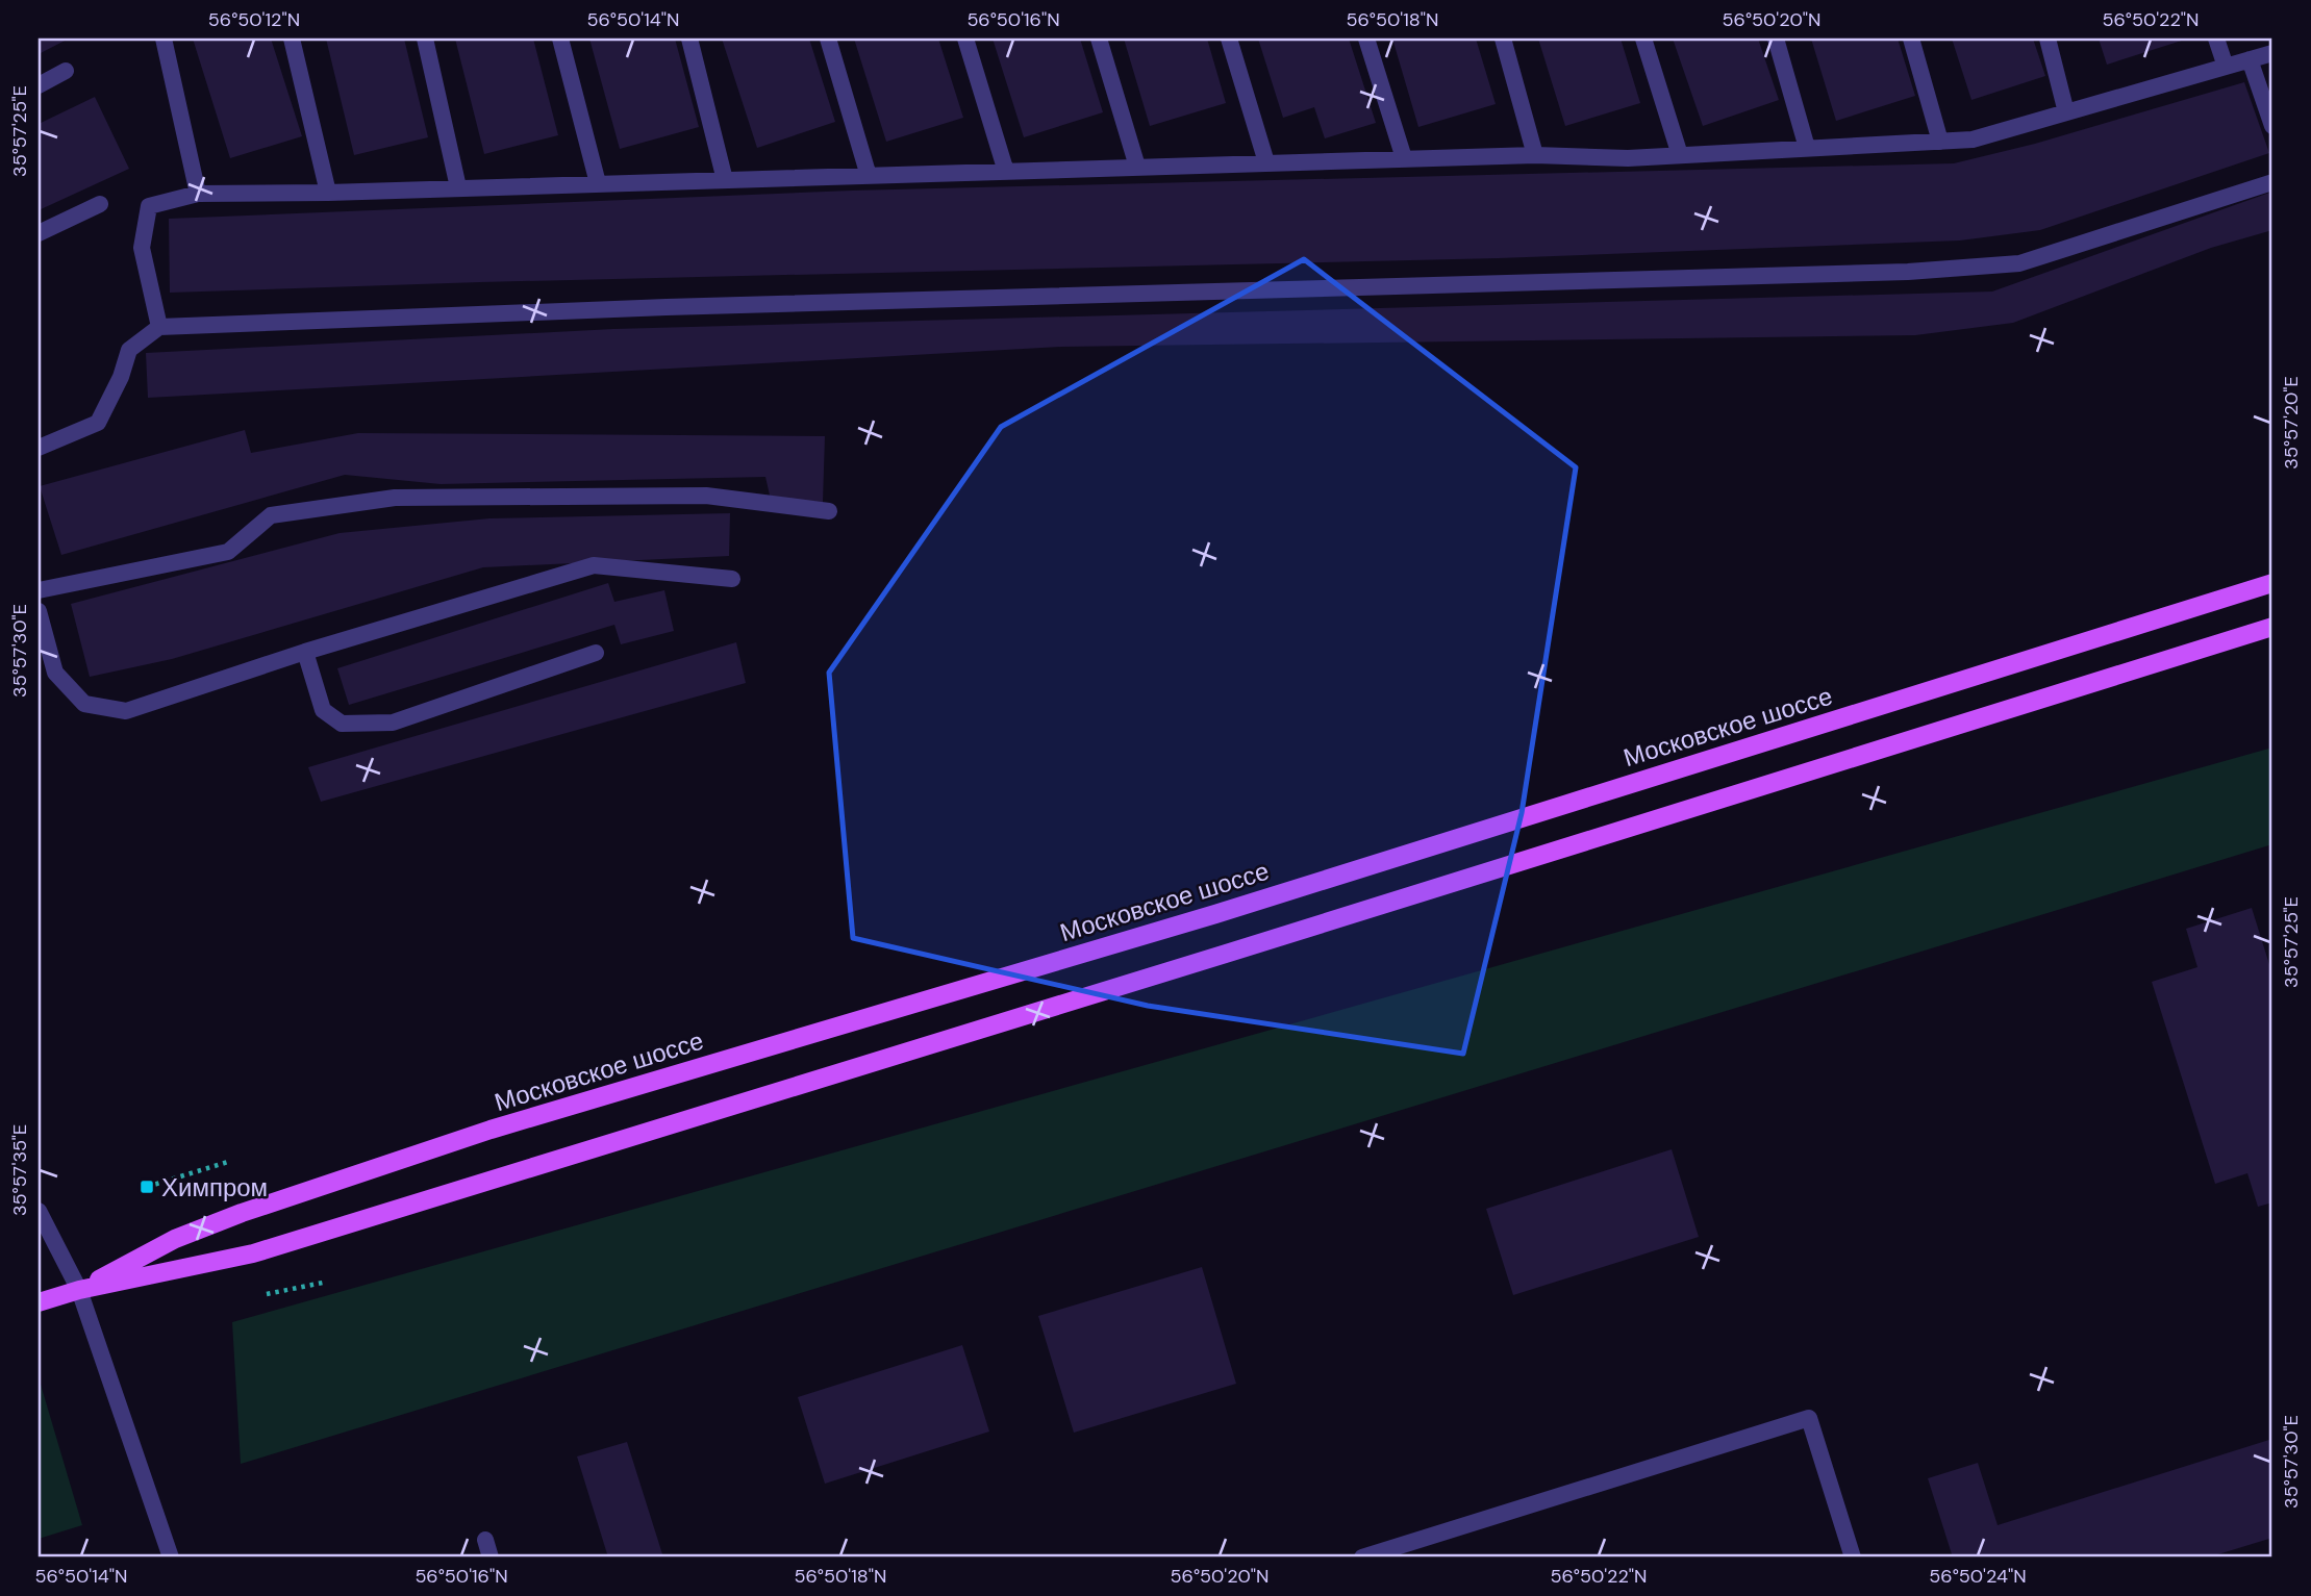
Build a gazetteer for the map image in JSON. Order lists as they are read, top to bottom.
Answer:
{
  "streets": {
    "main road": ["Московское шоссе"]
  },
  "places": {
    "transit": ["Химпром"]
  },
  "coordinates": [
    "56°50'12\"N",
    "56°50'14\"N",
    "56°50'16\"N",
    "56°50'18\"N",
    "56°50'20\"N",
    "56°50'22\"N",
    "35°57'25\"E",
    "35°57'20\"E",
    "35°57'30\"E",
    "35°57'35\"E",
    "56°50'24\"N"
  ]
}
